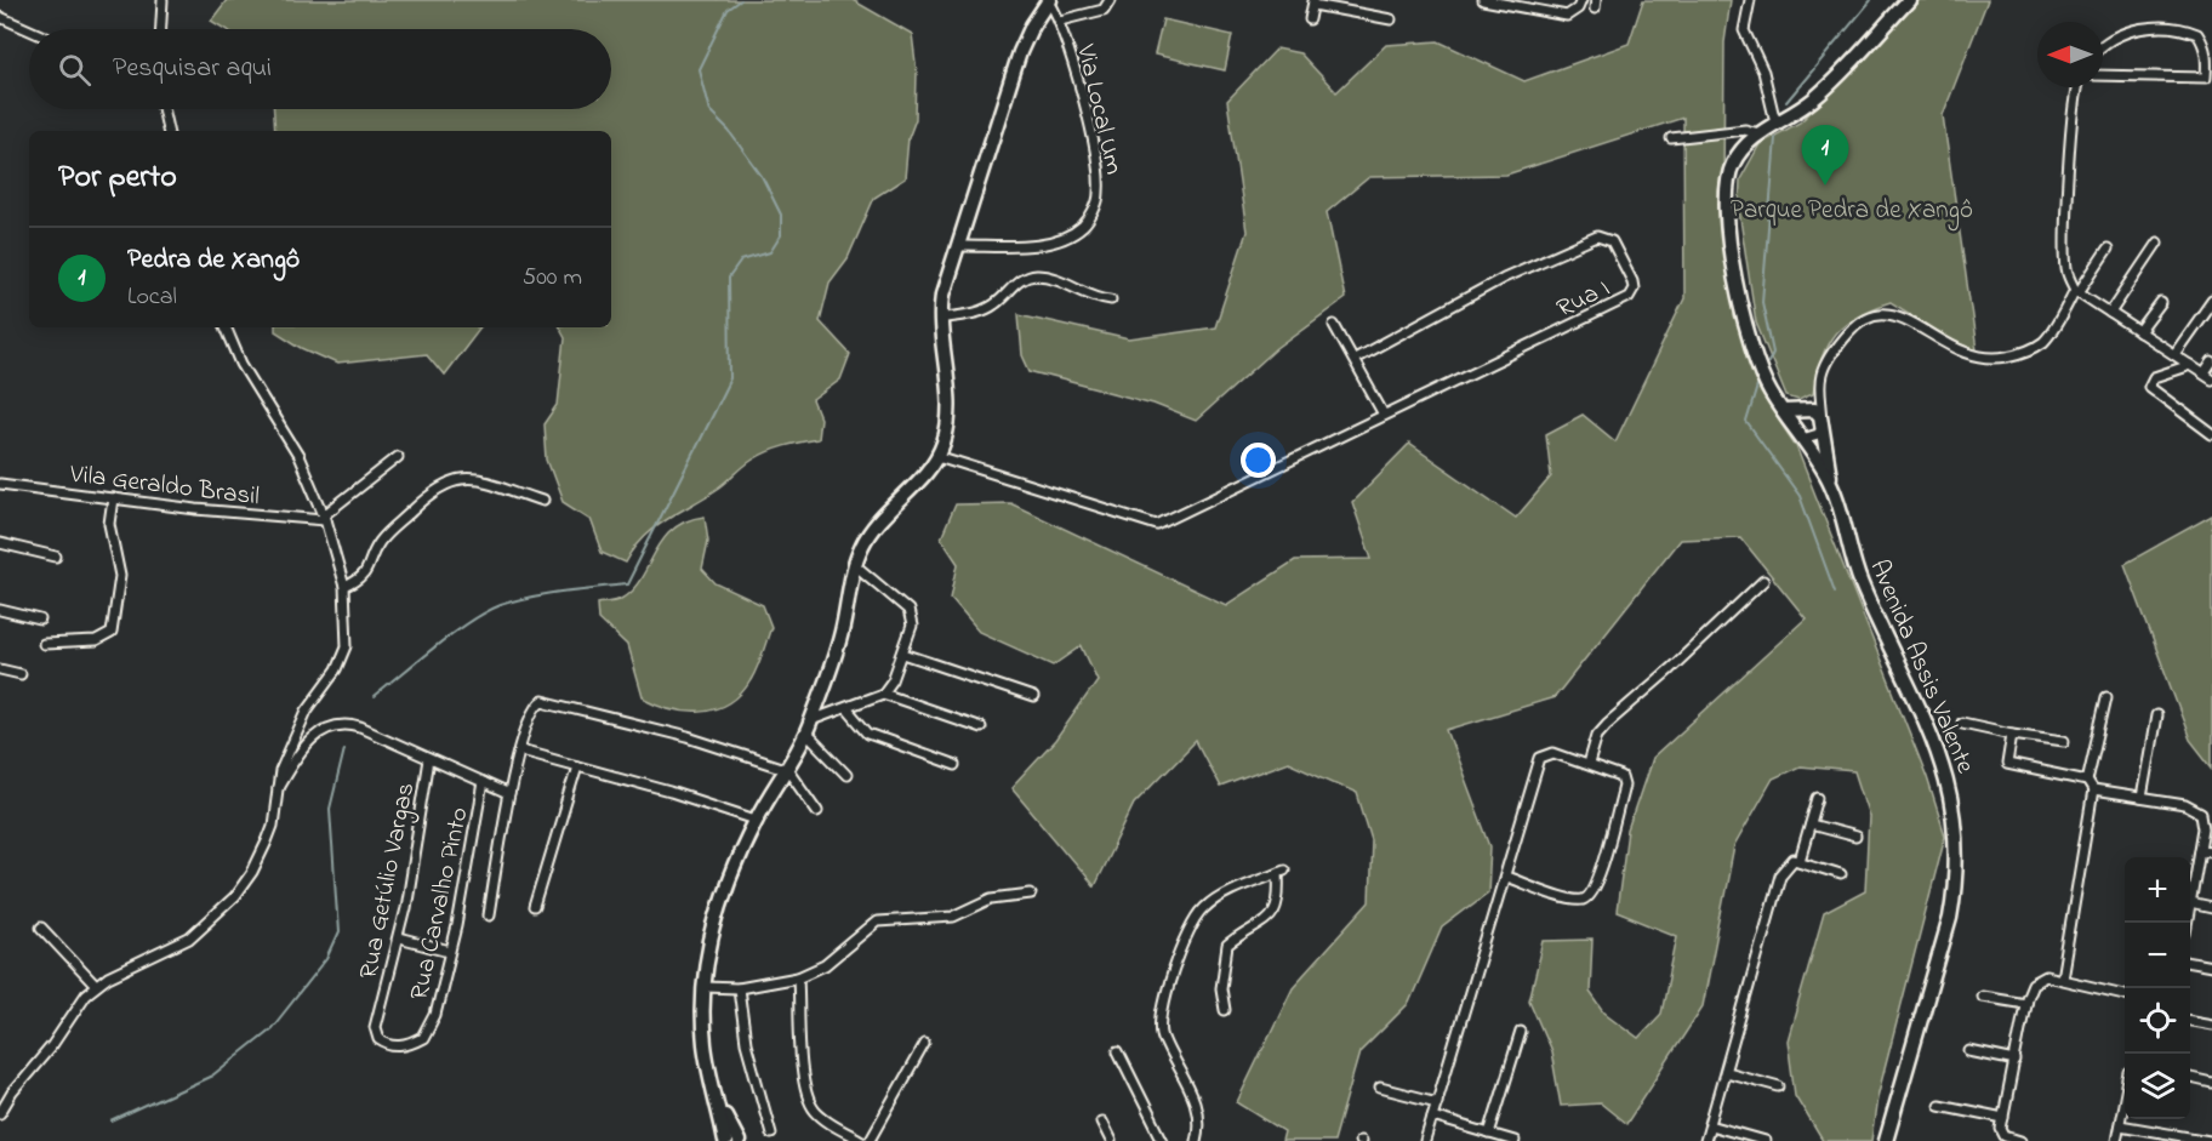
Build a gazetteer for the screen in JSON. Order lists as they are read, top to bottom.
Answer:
{
  "streets": {
    "main road": ["Avenida Assis Valente"],
    "street": [
      "Via Local Um",
      "Rua I",
      "Vila Geraldo Brasil",
      "Rua Getúlio Vargas",
      "Rua Carvalho Pinto"
    ]
  },
  "crossings": [
    ["Rua Getúlio Vargas", "Rua Carvalho Pinto"]
  ],
  "parks": ["Parque Pedra de Xangô"],
  "north": "left",
  "page": {
    "search": "Pesquisar aqui",
    "pins": "1",
    "heading": "Por perto",
    "list": [
      {
        "mark": "1",
        "name": "Pedra de Xangô",
        "note": "Local",
        "value": "500 m"
      }
    ],
    "map_buttons": ["+", "−"]
  }
}
